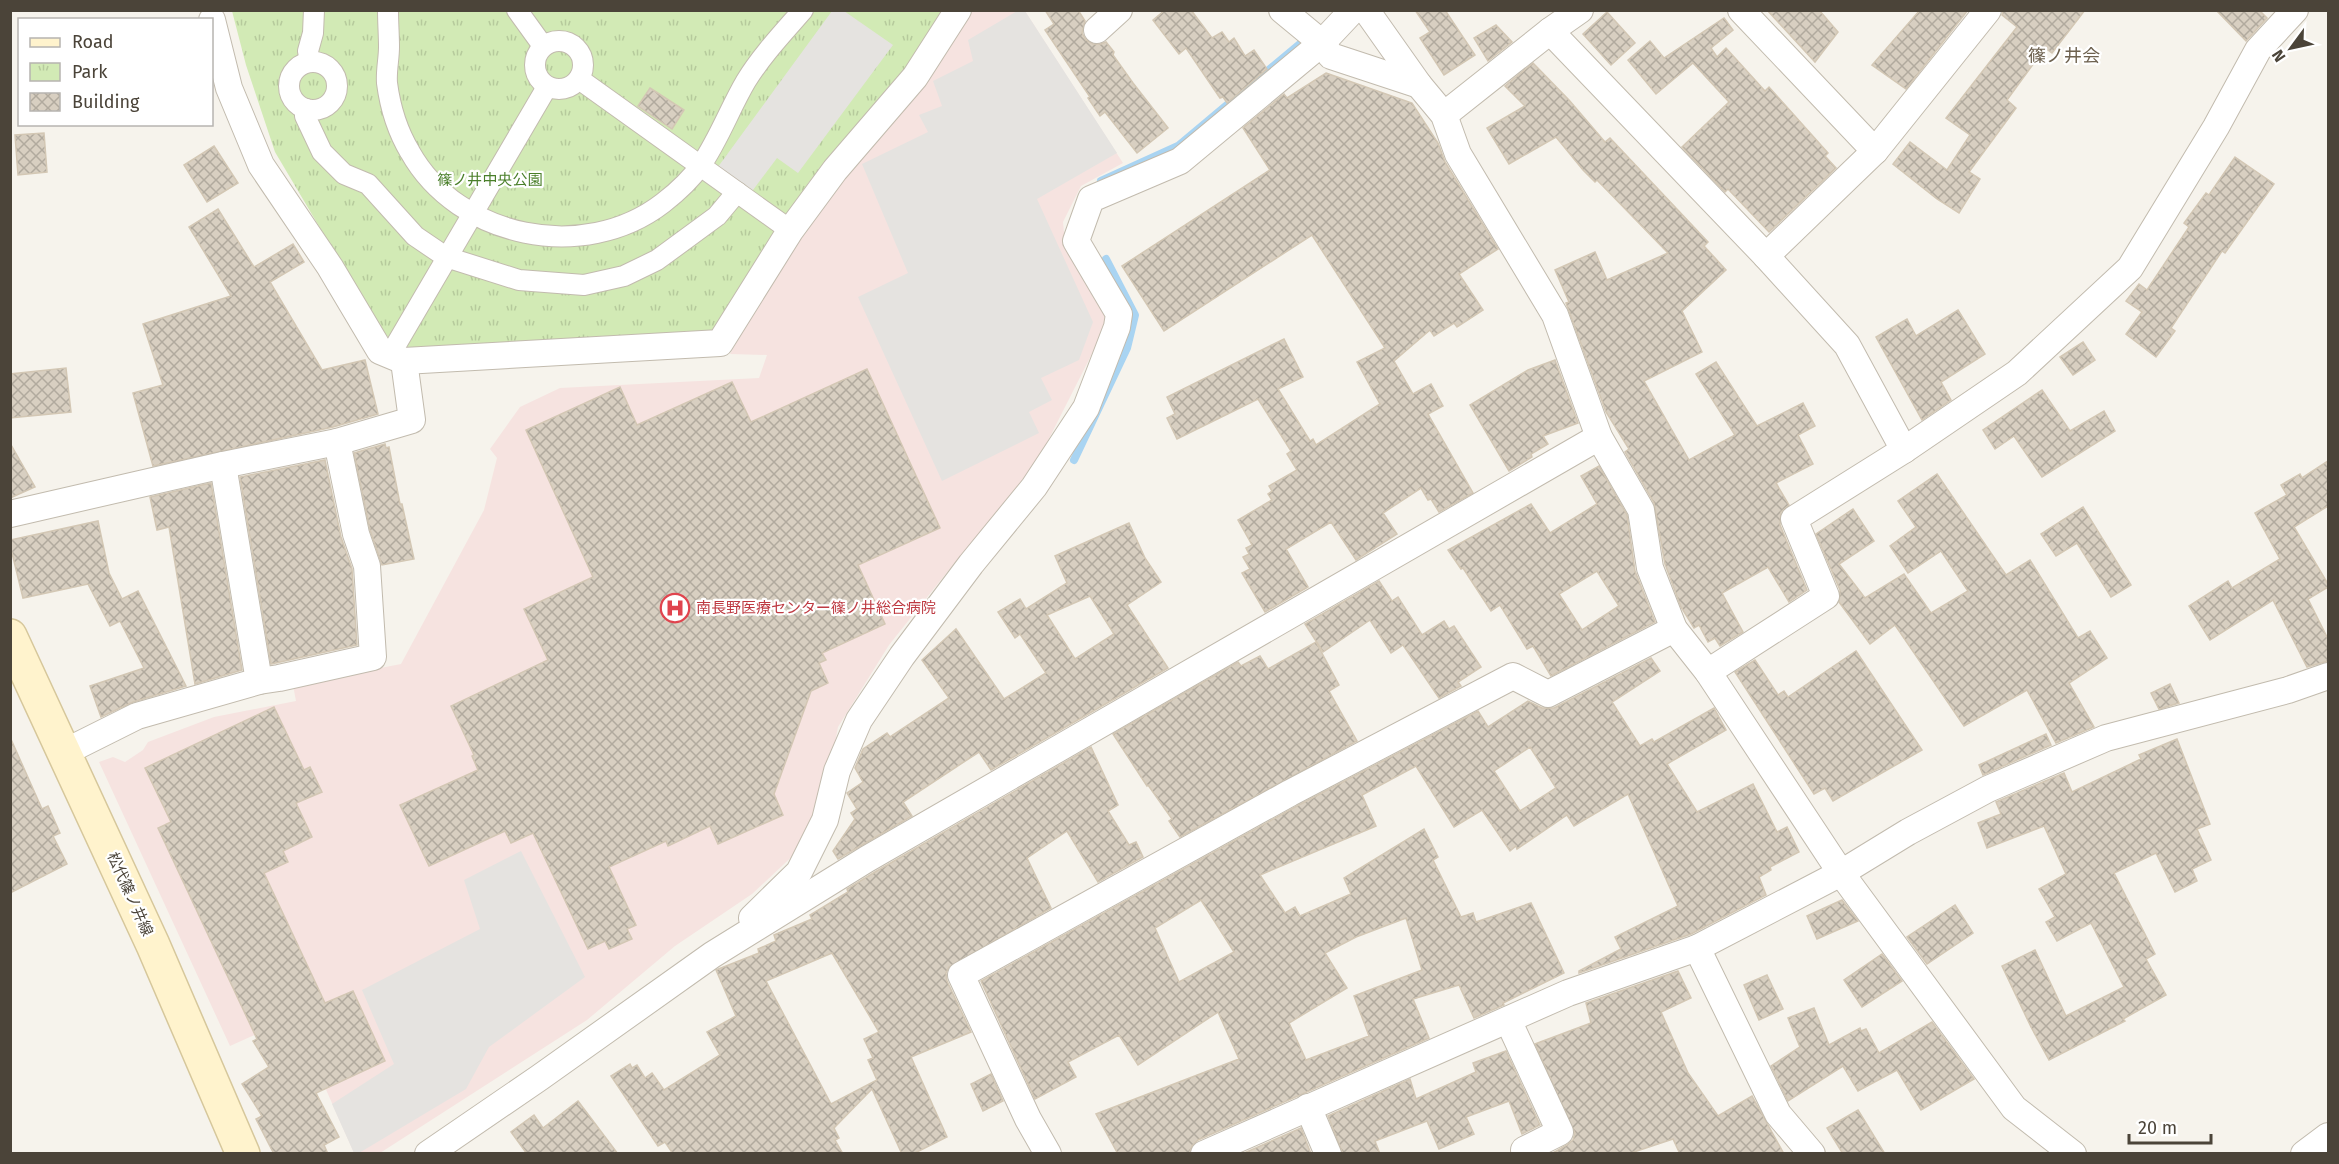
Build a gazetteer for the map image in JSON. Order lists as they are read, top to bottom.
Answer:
{
  "streets": {
    "main road": ["松代篠ノ井線"]
  },
  "districts": ["篠ノ井会"],
  "parks": ["篠ノ井中央公園"],
  "places": {
    "hospital": ["南長野医療センター篠ノ井総合病院"]
  },
  "legend": ["Road", "Park", "Building"],
  "scale_bar": "20 m",
  "north": "bottom left"
}
